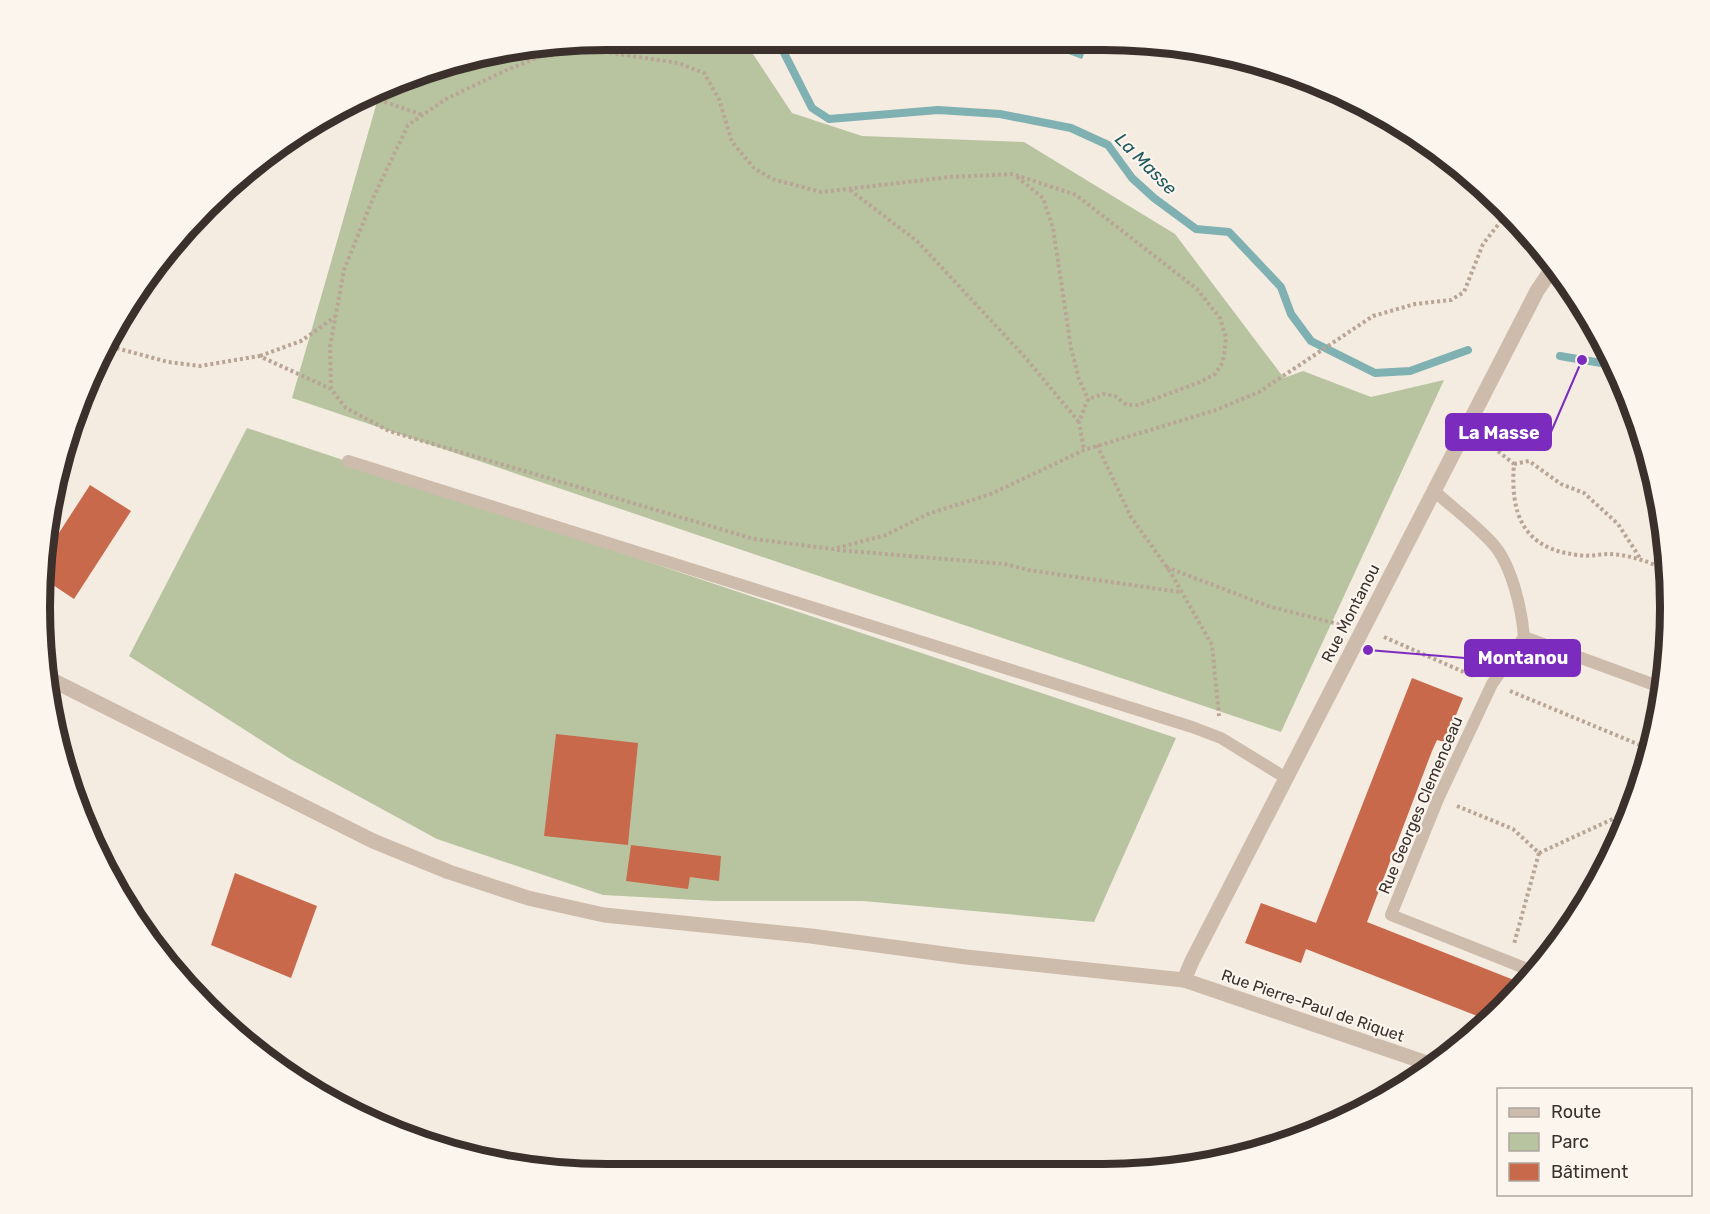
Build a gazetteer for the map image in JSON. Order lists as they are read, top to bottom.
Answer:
{
  "streets": {
    "street": ["Rue Montanou", "Rue Pierre-Paul de Riquet"],
    "lane": ["Rue Georges Clemenceau"]
  },
  "crossings": [
    ["Rue Montanou", "Rue Pierre-Paul de Riquet"]
  ],
  "water": ["La Masse"],
  "places": ["La Masse", "Montanou"],
  "legend": ["Route", "Parc", "Bâtiment"]
}
